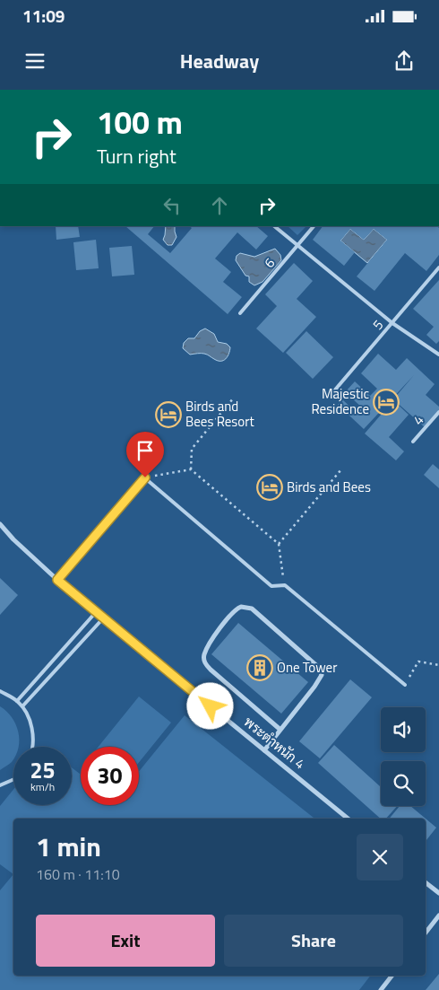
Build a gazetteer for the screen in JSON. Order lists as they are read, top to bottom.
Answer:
{
  "streets": {
    "street": ["พระตำหนัก 4"],
    "lane": ["6", "5", "4"]
  },
  "places": {
    "hotel": ["Majestic Residence", "Birds and Bees Resort", "Birds and Bees"],
    "building": ["One Tower"]
  },
  "page": {
    "status": "11:09",
    "header": "Headway",
    "turn": ["100 m", "Turn right"],
    "speed": "25 km/h",
    "limit": "30",
    "heading": ["1 min", "160 m · 11:10"],
    "buttons": ["Exit", "Share"]
  }
}
